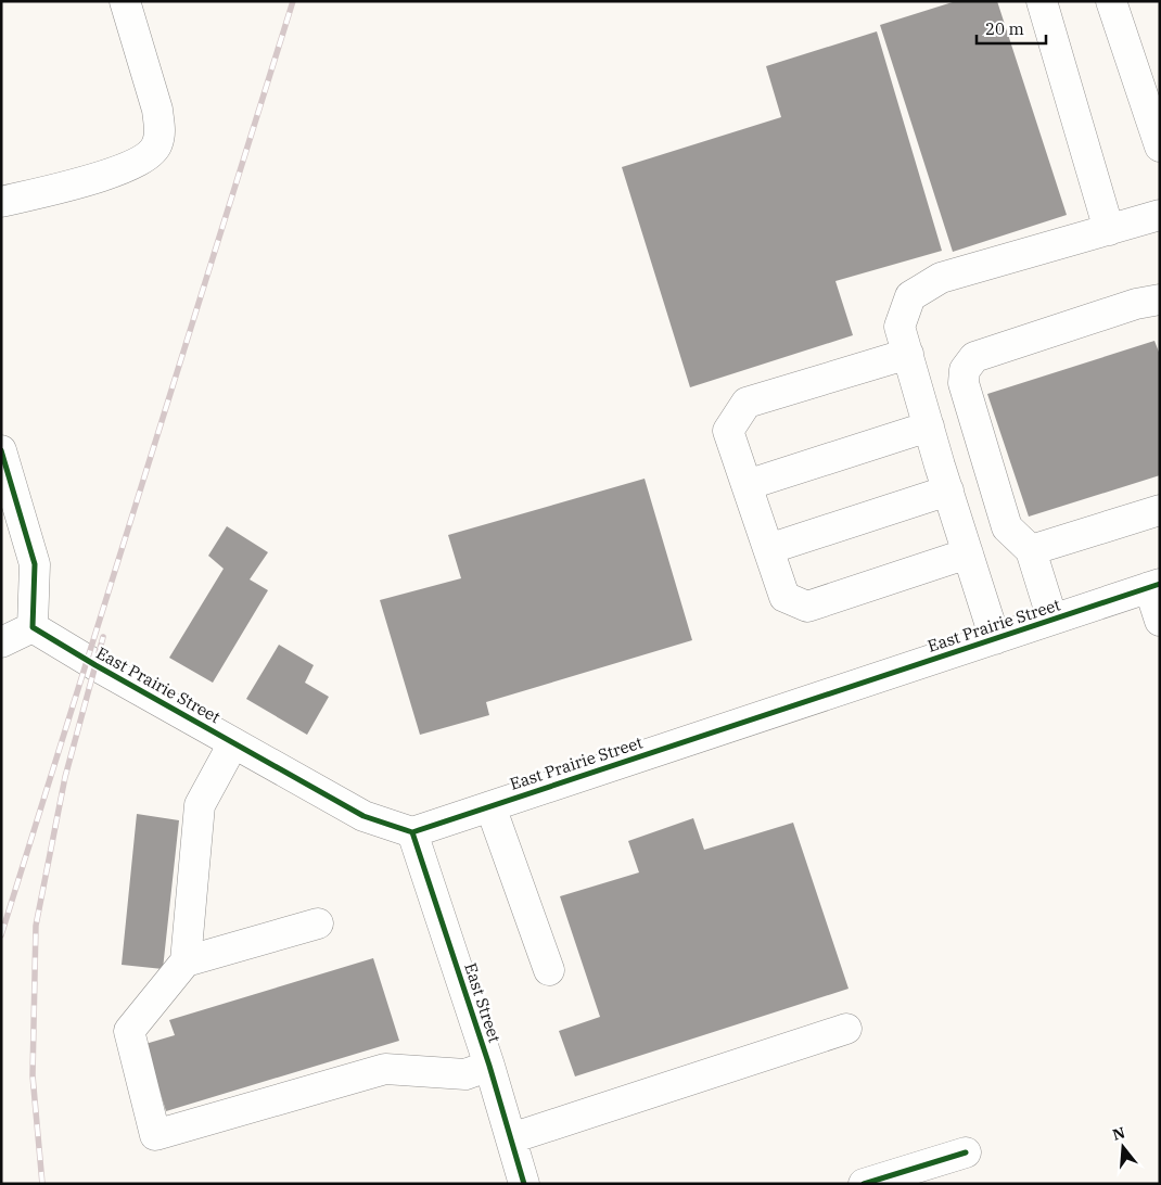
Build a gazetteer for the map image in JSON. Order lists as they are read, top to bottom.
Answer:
{
  "streets": {
    "street": ["East Prairie Street", "East Street"]
  },
  "crossings": [
    ["East Prairie Street", "East Street"]
  ],
  "scale_bar": "20 m",
  "north": "top"
}
